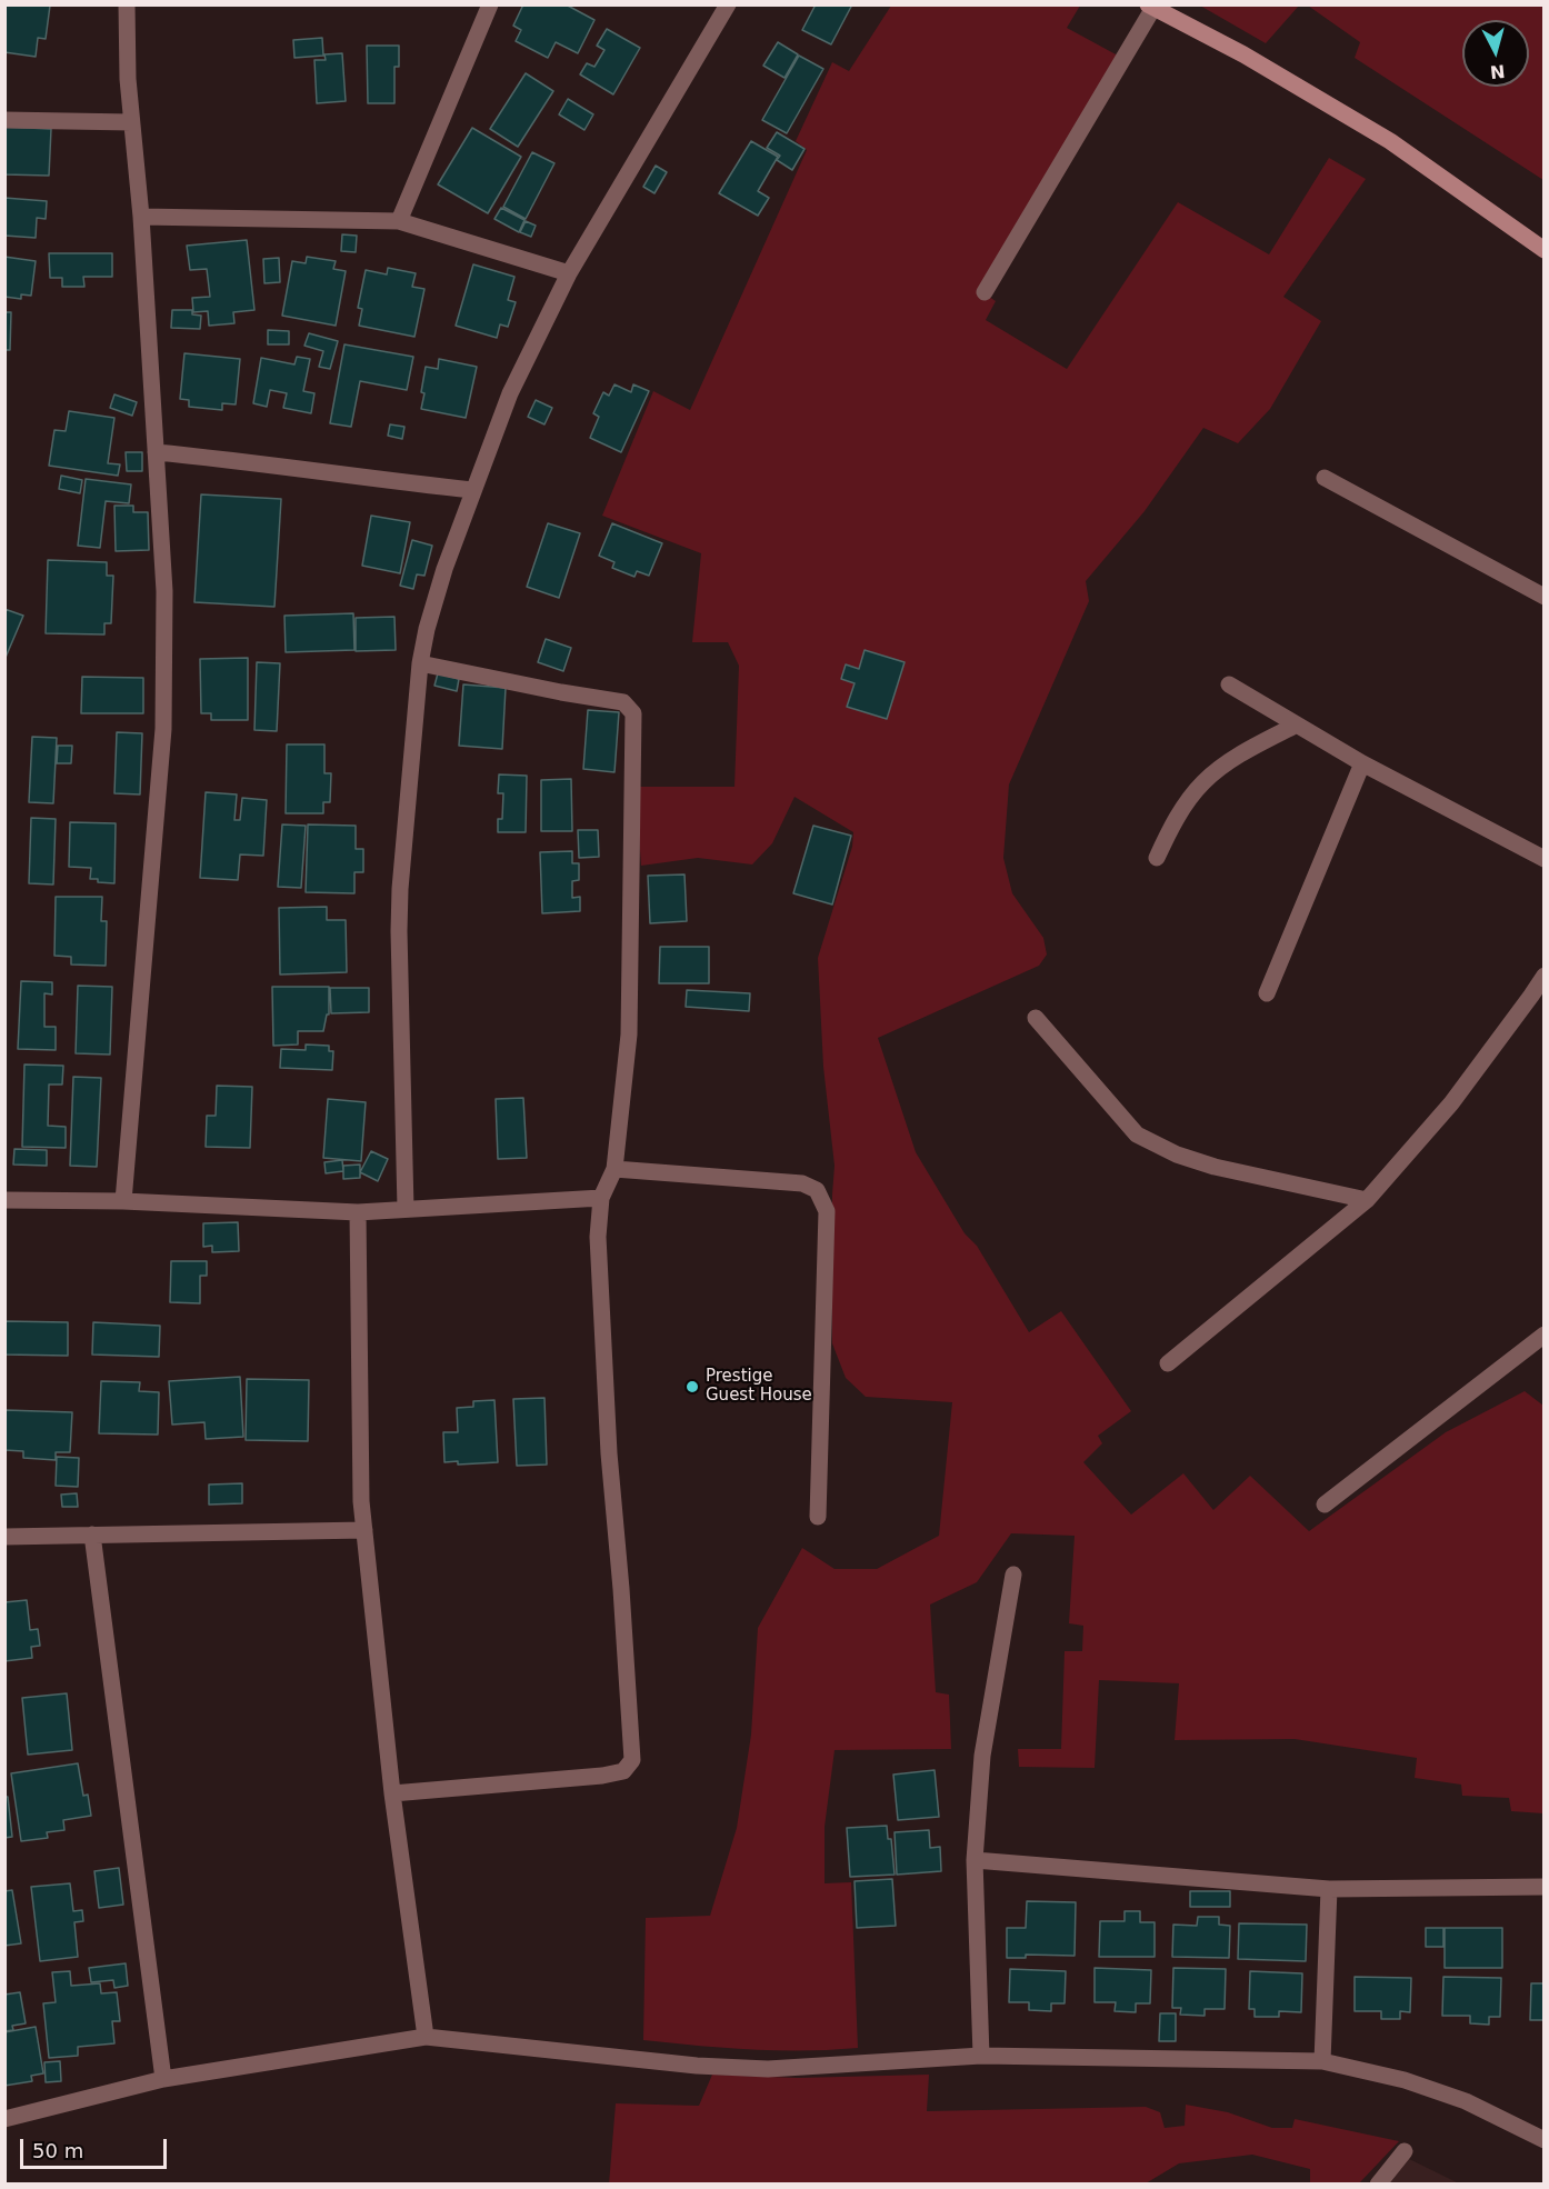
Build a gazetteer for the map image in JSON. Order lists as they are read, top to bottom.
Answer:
{
  "places": ["Prestige Guest House"],
  "scale_bar": "50 m",
  "north": "bottom"
}
